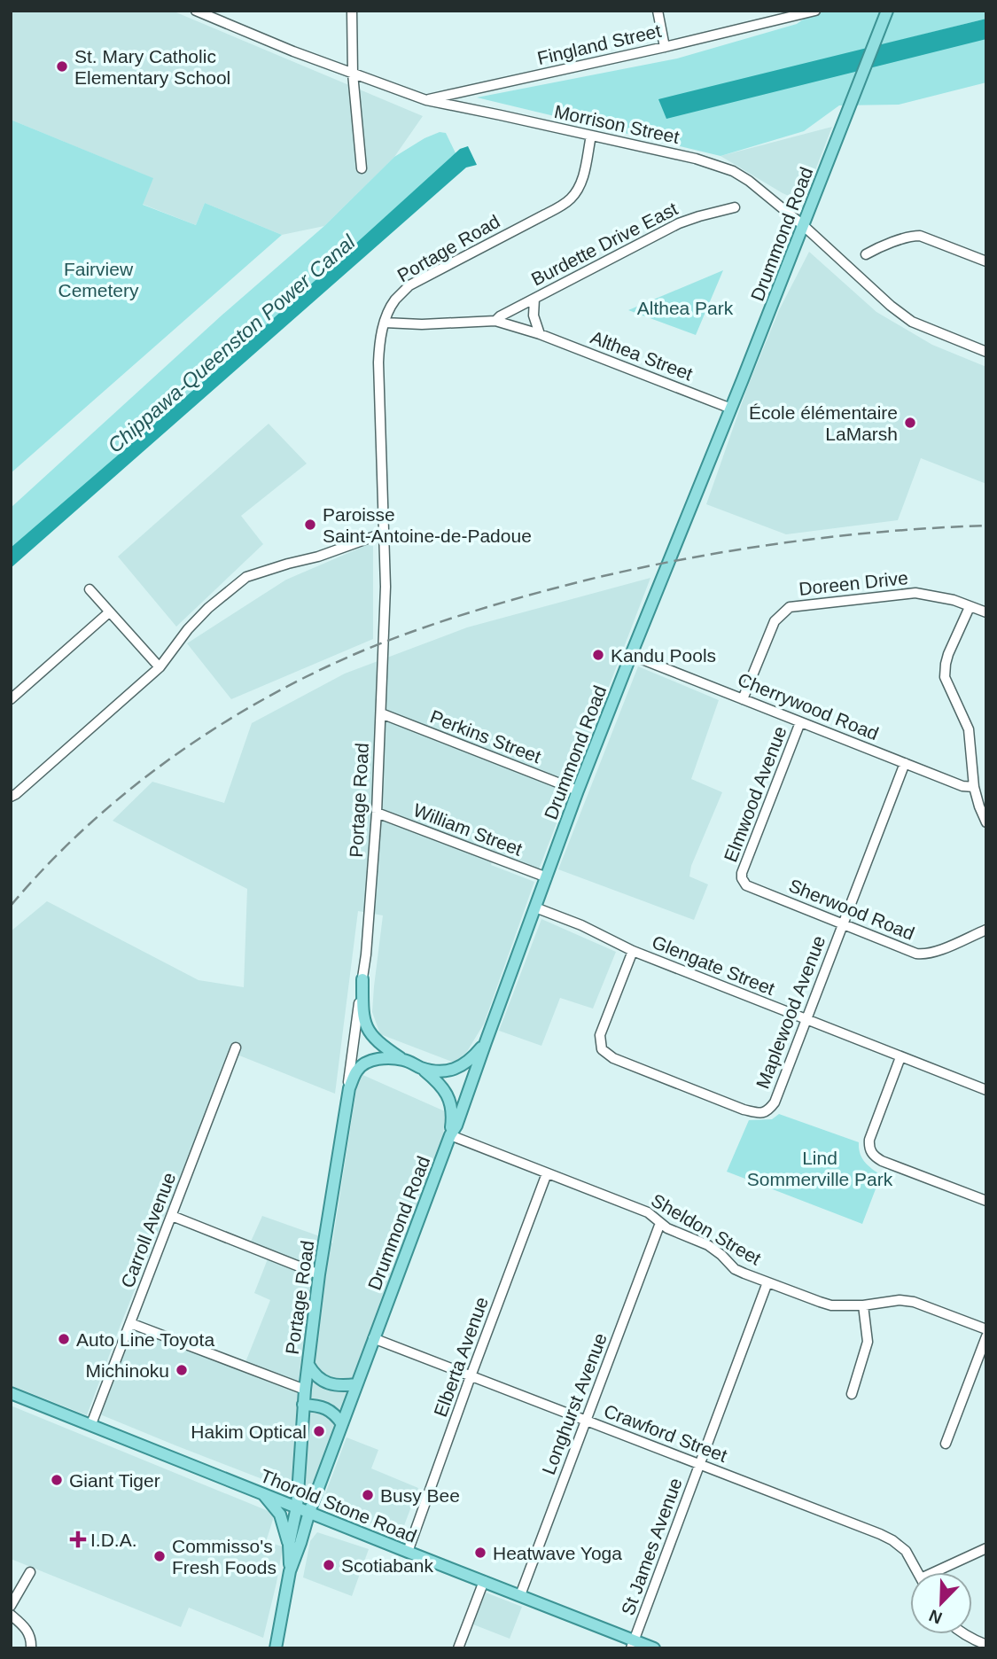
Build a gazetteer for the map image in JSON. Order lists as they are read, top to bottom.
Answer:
{
  "streets": {
    "main road": ["Drummond Road", "Portage Road", "Thorold Stone Road"],
    "street": [
      "Fingland Street",
      "Morrison Street",
      "Burdette Drive East",
      "Althea Street",
      "Doreen Drive",
      "Cherrywood Road",
      "Perkins Street",
      "Elmwood Avenue",
      "William Street",
      "Sherwood Road",
      "Glengate Street",
      "Maplewood Avenue",
      "Sheldon Street",
      "Carroll Avenue",
      "Elberta Avenue",
      "Longhurst Avenue",
      "Crawford Street",
      "St James Avenue"
    ]
  },
  "crossings": [
    ["Fingland Street", "Morrison Street"],
    ["Morrison Street", "Drummond Road"],
    ["Morrison Street", "Portage Road"],
    ["Drummond Road", "Portage Road"],
    ["Drummond Road", "Althea Street"],
    ["Drummond Road", "Cherrywood Road"],
    ["Drummond Road", "Perkins Street"],
    ["Drummond Road", "William Street"],
    ["Drummond Road", "Glengate Street"],
    ["Drummond Road", "Sheldon Street"],
    ["Drummond Road", "Crawford Street"],
    ["Drummond Road", "Thorold Stone Road"],
    ["Burdette Drive East", "Althea Street"],
    ["Portage Road", "Althea Street"],
    ["Portage Road", "Perkins Street"],
    ["Portage Road", "William Street"],
    ["Portage Road", "Thorold Stone Road"],
    ["Doreen Drive", "Cherrywood Road"],
    ["Cherrywood Road", "Elmwood Avenue"],
    ["Cherrywood Road", "Maplewood Avenue"],
    ["Elmwood Avenue", "Sherwood Road"],
    ["Sherwood Road", "Maplewood Avenue"],
    ["Glengate Street", "Maplewood Avenue"],
    ["Sheldon Street", "Elberta Avenue"],
    ["Sheldon Street", "Longhurst Avenue"],
    ["Sheldon Street", "St James Avenue"],
    ["Carroll Avenue", "Thorold Stone Road"],
    ["Elberta Avenue", "Crawford Street"],
    ["Elberta Avenue", "Thorold Stone Road"],
    ["Longhurst Avenue", "Crawford Street"],
    ["Longhurst Avenue", "Thorold Stone Road"],
    ["Crawford Street", "St James Avenue"],
    ["Thorold Stone Road", "St James Avenue"]
  ],
  "water": ["Chippawa-Queenston Power Canal"],
  "parks": ["Fairview Cemetery", "Althea Park", "Lind Sommerville Park"],
  "places": {
    "other": [
      "St. Mary Catholic Elementary School",
      "École élémentaire LaMarsh",
      "Paroisse Saint-Antoine-de-Padoue",
      "Kandu Pools",
      "Auto Line Toyota",
      "Michinoku",
      "Hakim Optical",
      "Giant Tiger",
      "Busy Bee",
      "Heatwave Yoga",
      "Commisso's Fresh Foods",
      "Scotiabank"
    ],
    "health": ["I.D.A."]
  },
  "north": "bottom left"
}
